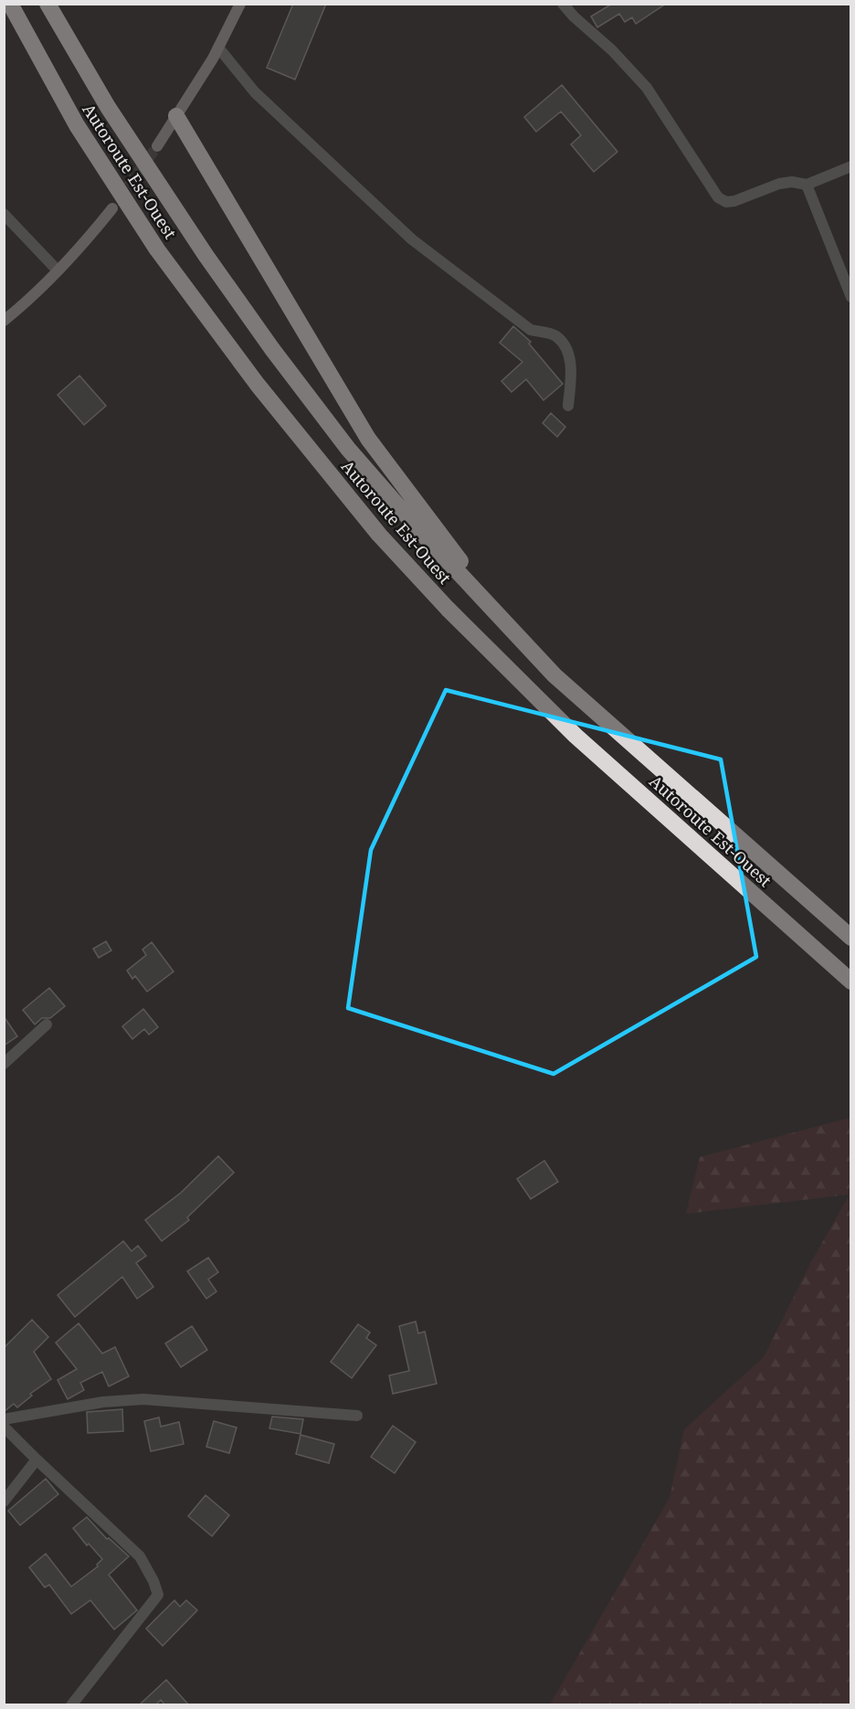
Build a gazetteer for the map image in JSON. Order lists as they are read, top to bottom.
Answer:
{
  "streets": {
    "highway": ["Autoroute Est-Ouest"]
  }
}
